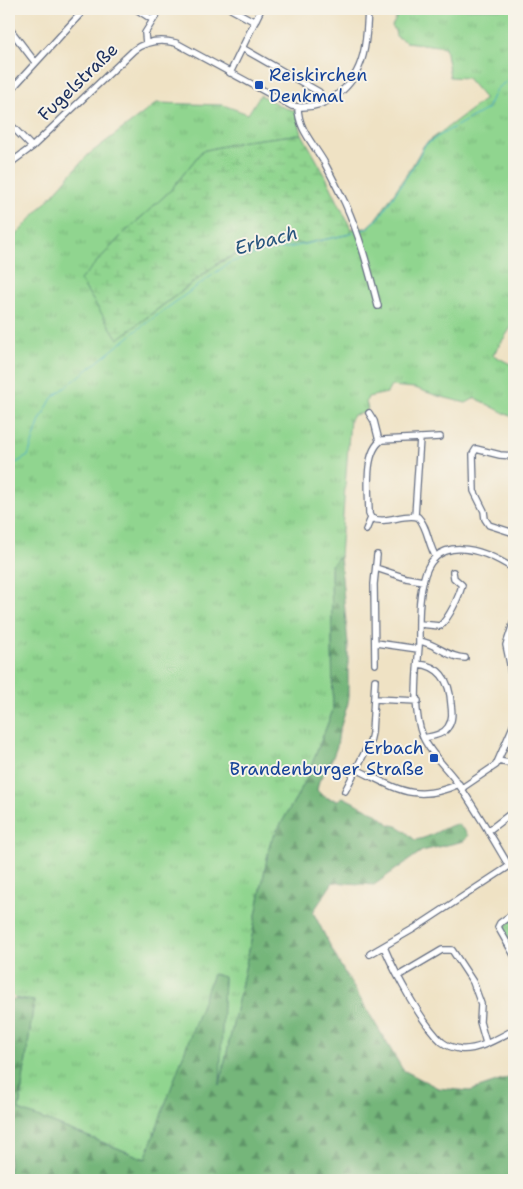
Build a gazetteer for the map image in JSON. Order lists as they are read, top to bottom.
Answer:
{
  "streets": {
    "street": ["Fugelstraße"]
  },
  "water": ["Erbach"],
  "places": {
    "transit": ["Reiskirchen Denkmal", "Erbach Brandenburger Straße"]
  }
}
